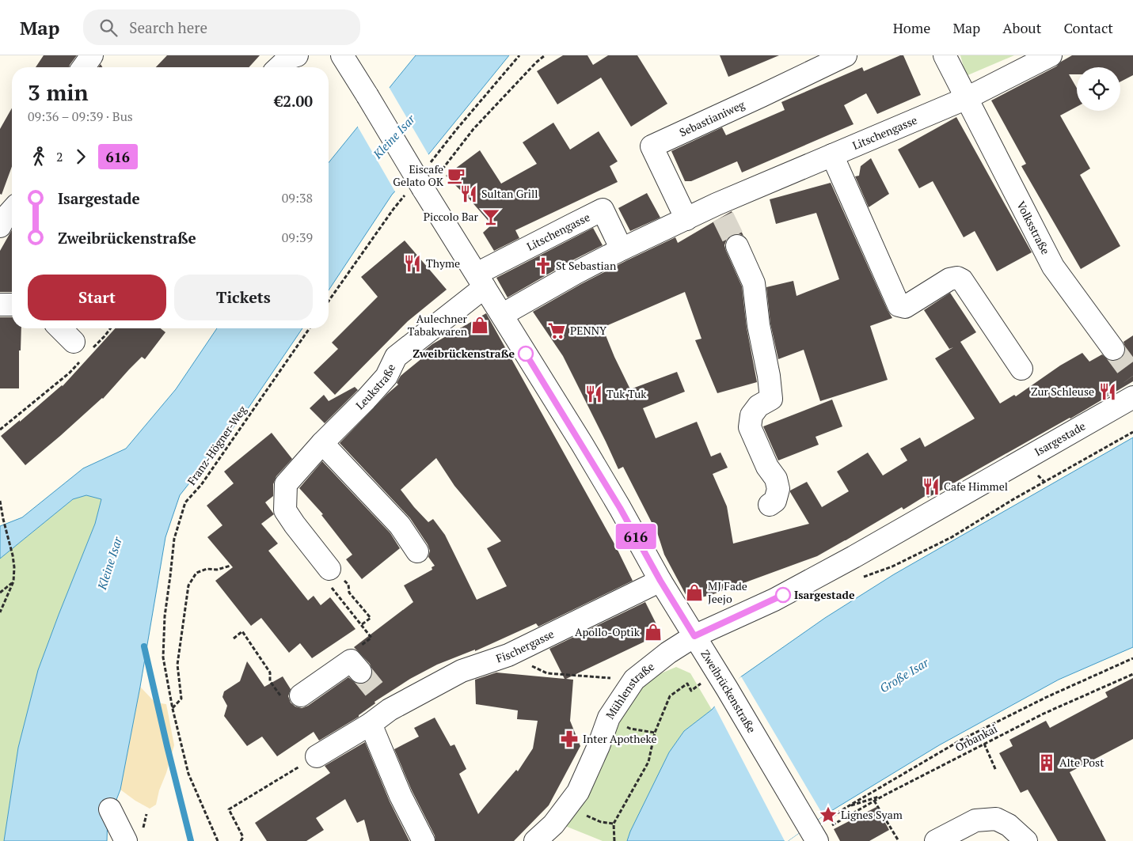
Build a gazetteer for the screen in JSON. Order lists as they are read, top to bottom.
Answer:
{
  "streets": {
    "street": [
      "Sebastianiweg",
      "Litschengasse",
      "Volksstraße",
      "Leukstraße",
      "Isargestade",
      "Fischergasse",
      "Zweibrückenstraße",
      "Mühlenstraße"
    ],
    "path": ["Franz-Högner-Weg", "Orbankai"]
  },
  "crossings": [
    ["Sebastianiweg", "Litschengasse"],
    ["Litschengasse", "Volksstraße"],
    ["Litschengasse", "Leukstraße"],
    ["Litschengasse", "Zweibrückenstraße"],
    ["Leukstraße", "Zweibrückenstraße"],
    ["Isargestade", "Zweibrückenstraße"],
    ["Isargestade", "Mühlenstraße"],
    ["Fischergasse", "Zweibrückenstraße"],
    ["Zweibrückenstraße", "Mühlenstraße"]
  ],
  "water": ["Kleine Isar", "Große Isar"],
  "places": {
    "cafe": ["Eiscafe Gelato OK"],
    "restaurant": [
      "Sultan Grill",
      "Thyme",
      "Zur Schleuse",
      "Tuk Tuk",
      "Cafe Himmel"
    ],
    "bar": ["Piccolo Bar"],
    "church": ["St Sebastian"],
    "shop": ["Aulechner Tabakwaren", "MJ Fade Jeejo", "Apollo-Optik"],
    "supermarket": ["PENNY"],
    "other": ["Zweibrückenstraße", "Isargestade"],
    "pharmacy": ["Inter Apotheke"],
    "building": ["Alte Post"],
    "place": ["Lignes Syam"]
  },
  "lines": ["bus line 616"],
  "page": {
    "header": "Map",
    "search": "Search here",
    "nav": [
      "Home",
      "Map",
      "About",
      "Contact"
    ],
    "on_map": "616",
    "heading": ["3 min", "09:36 – 09:39 · Bus", "€2.00"],
    "legs": ["2", "616"],
    "list": [
      {
        "name": "Isargestade",
        "value": "09:38"
      },
      {
        "name": "Zweibrückenstraße",
        "value": "09:39"
      }
    ],
    "buttons": ["Start", "Tickets"]
  }
}
